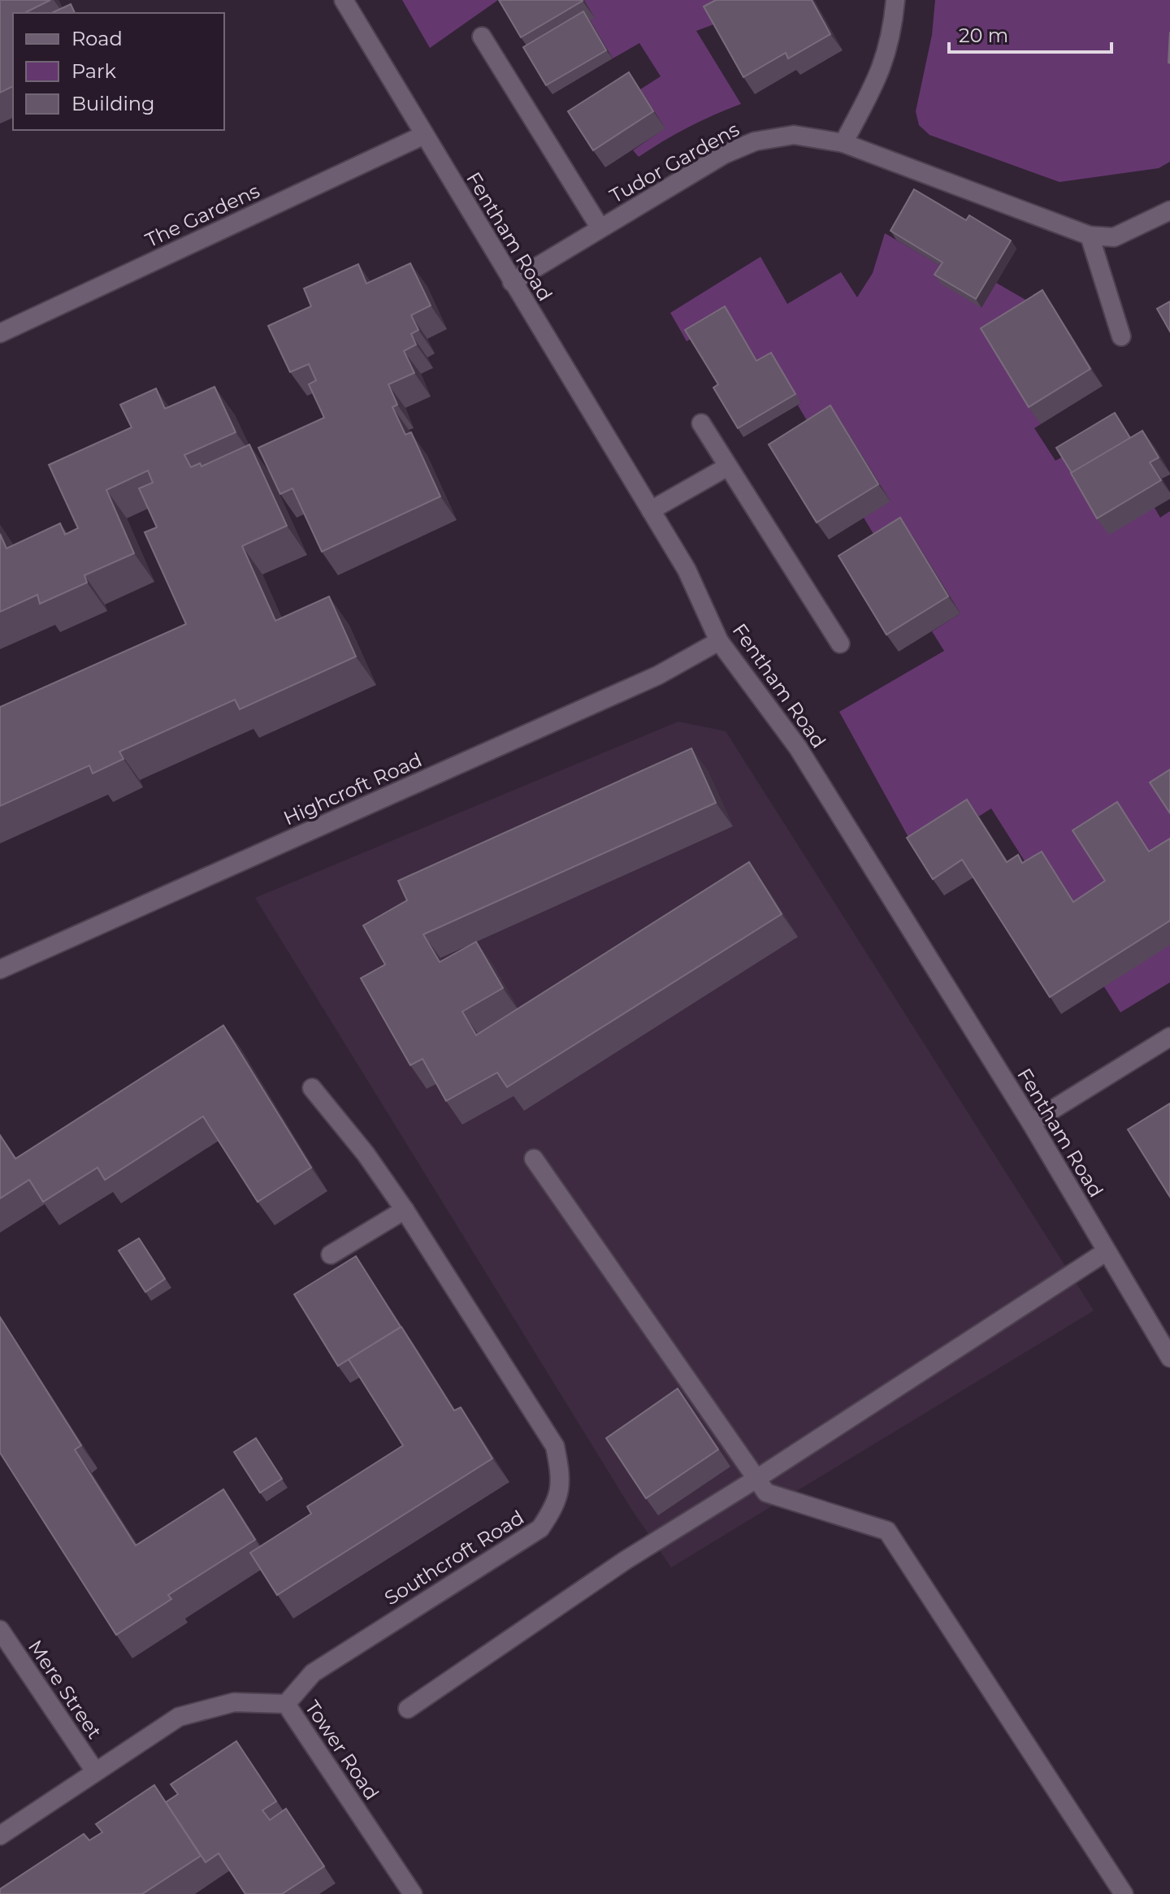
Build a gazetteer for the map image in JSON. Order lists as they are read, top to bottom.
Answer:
{
  "streets": {
    "street": [
      "Tudor Gardens",
      "The Gardens",
      "Fentham Road",
      "Highcroft Road",
      "Southcroft Road",
      "Mere Street",
      "Tower Road"
    ]
  },
  "crossings": [
    ["Tudor Gardens", "Fentham Road"],
    ["The Gardens", "Fentham Road"],
    ["Fentham Road", "Highcroft Road"],
    ["Southcroft Road", "Tower Road"],
    ["Mere Street", "Tower Road"]
  ],
  "legend": ["Road", "Park", "Building"],
  "scale_bar": "20 m"
}
